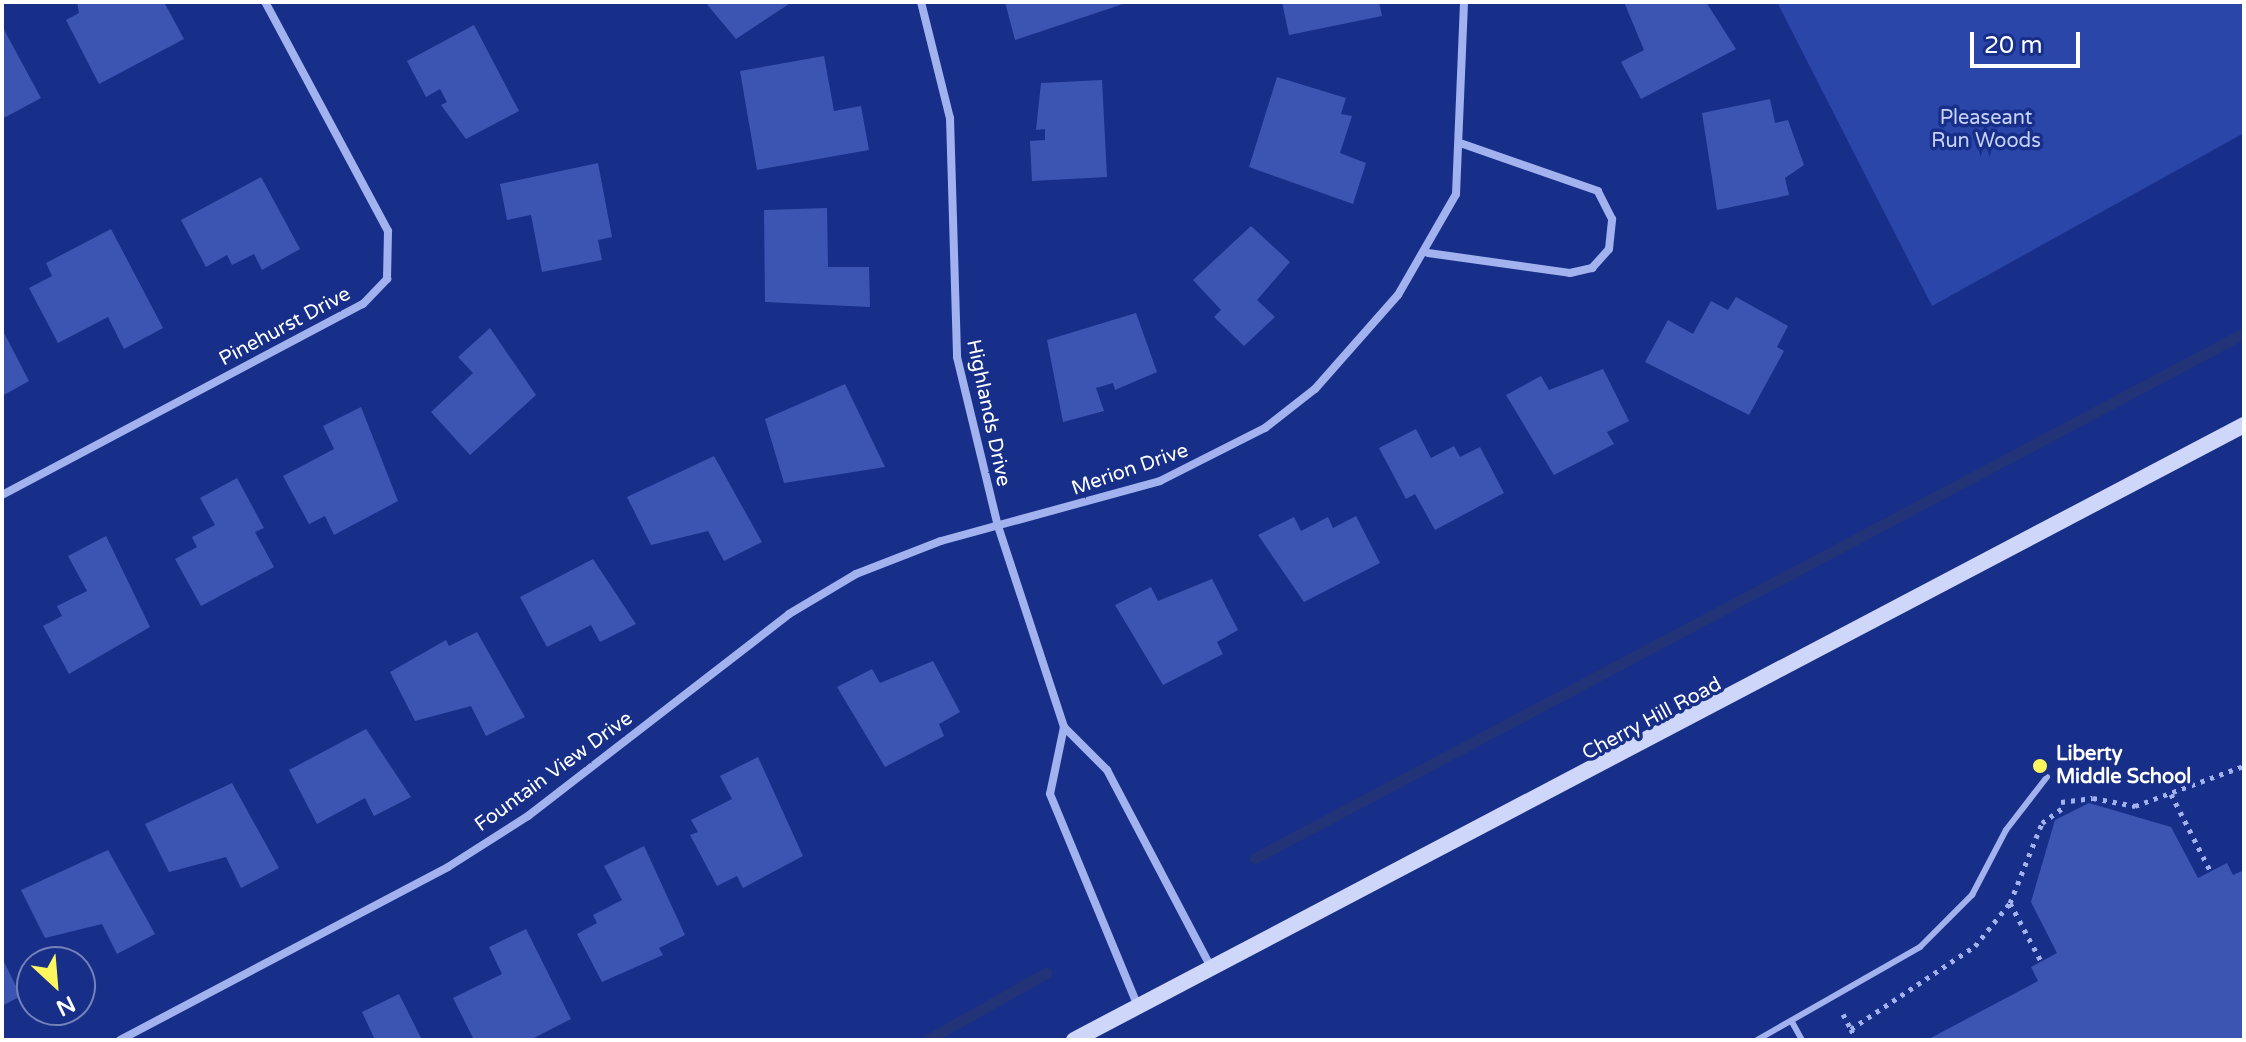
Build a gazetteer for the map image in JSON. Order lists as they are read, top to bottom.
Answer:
{
  "streets": {
    "main road": ["Cherry Hill Road"],
    "street": [
      "Pinehurst Drive",
      "Highlands Drive",
      "Merion Drive",
      "Fountain View Drive"
    ]
  },
  "crossings": [
    ["Highlands Drive", "Merion Drive"],
    ["Highlands Drive", "Cherry Hill Road"],
    ["Highlands Drive", "Fountain View Drive"],
    ["Merion Drive", "Fountain View Drive"]
  ],
  "parks": ["Pleaseant Run Woods"],
  "places": ["Liberty Middle School"],
  "scale_bar": "20 m",
  "north": "bottom right"
}
